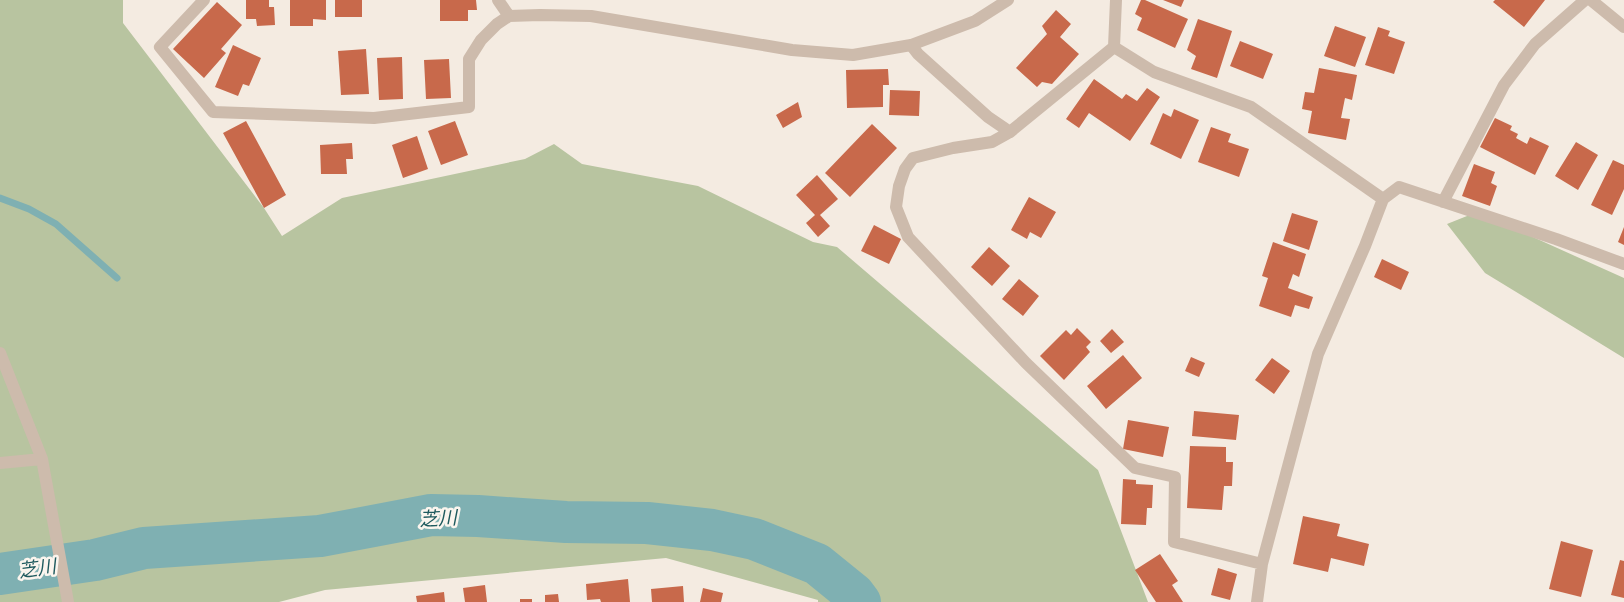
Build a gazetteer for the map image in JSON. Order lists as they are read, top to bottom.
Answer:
{
  "water": ["芝川"]
}
